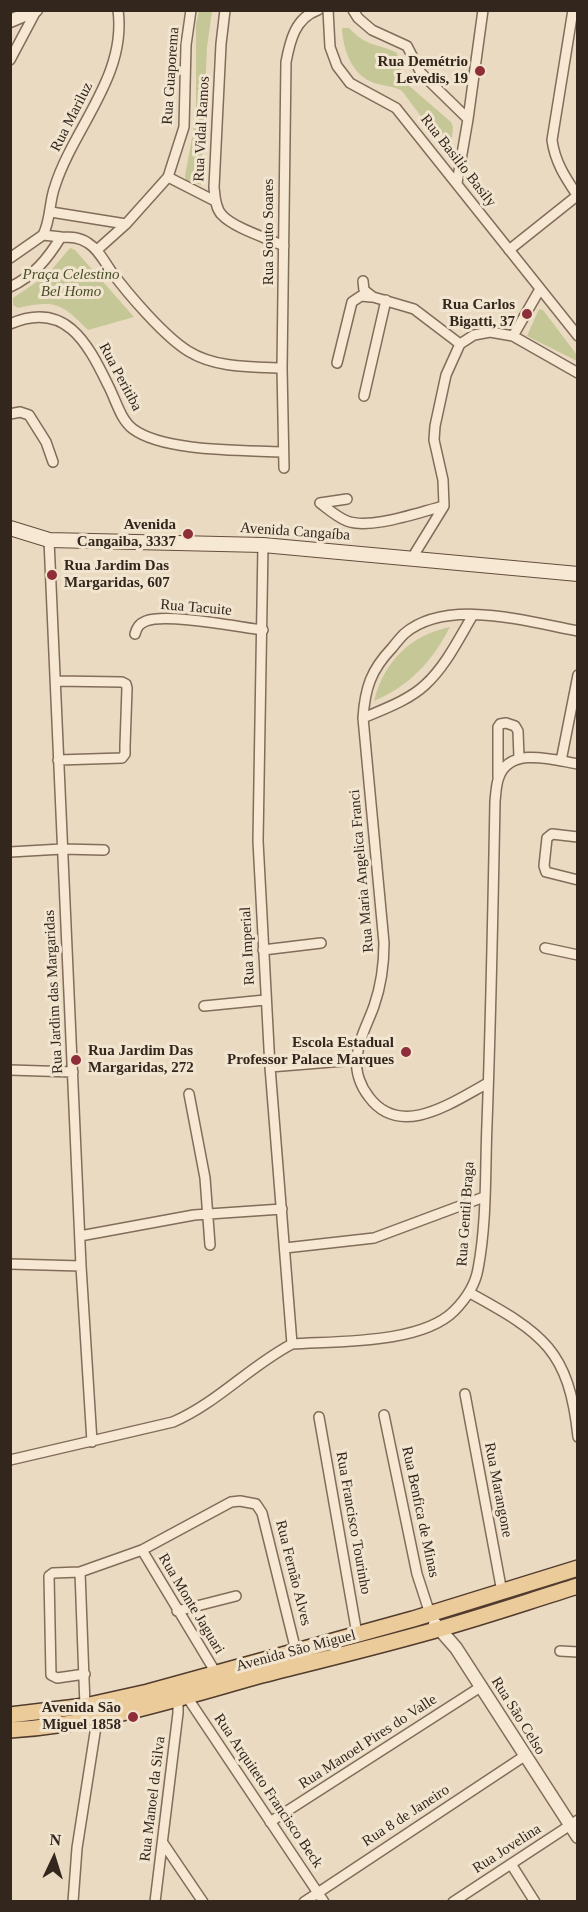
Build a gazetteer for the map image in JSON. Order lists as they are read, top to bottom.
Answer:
{
  "streets": {
    "main road": ["Avenida Cangaíba", "Avenida São Miguel"],
    "street": [
      "Rua Guaporema",
      "Rua Mariluz",
      "Rua Vidal Ramos",
      "Rua Basilio Basily",
      "Rua Souto Soares",
      "Rua Peritiba",
      "Rua Tacuite",
      "Rua Maria Angelica Franci",
      "Rua Imperial",
      "Rua Jardim das Margaridas",
      "Rua Gentil Braga",
      "Rua Marangone",
      "Rua Benfica de Minas",
      "Rua Francisco Tourinho",
      "Rua Fernão Alves",
      "Rua Monte Jaguari",
      "Rua São Celso",
      "Rua Manoel Pires do Valle",
      "Rua Arquiteto Francisco Beck",
      "Rua Manoel da Silva",
      "Rua 8 de Janeiro",
      "Rua Jovelina"
    ]
  },
  "crossings": [
    ["Rua Vidal Ramos", "Rua Souto Soares"],
    ["Rua Souto Soares", "Rua Peritiba"],
    ["Avenida Cangaíba", "Rua Imperial"],
    ["Avenida Cangaíba", "Rua Jardim das Margaridas"],
    ["Rua Tacuite", "Rua Imperial"],
    ["Rua Maria Angelica Franci", "Rua Gentil Braga"],
    ["Rua Imperial", "Rua Gentil Braga"],
    ["Rua Jardim das Margaridas", "Rua Gentil Braga"],
    ["Rua Marangone", "Avenida São Miguel"],
    ["Rua Benfica de Minas", "Avenida São Miguel"],
    ["Rua Benfica de Minas", "Rua São Celso"],
    ["Rua Francisco Tourinho", "Avenida São Miguel"],
    ["Rua Fernão Alves", "Rua Monte Jaguari"],
    ["Rua Fernão Alves", "Avenida São Miguel"],
    ["Rua Monte Jaguari", "Avenida São Miguel"],
    ["Avenida São Miguel", "Rua São Celso"],
    ["Avenida São Miguel", "Rua Arquiteto Francisco Beck"],
    ["Avenida São Miguel", "Rua Manoel da Silva"],
    ["Rua São Celso", "Rua Manoel Pires do Valle"],
    ["Rua São Celso", "Rua 8 de Janeiro"],
    ["Rua São Celso", "Rua Jovelina"],
    ["Rua Manoel Pires do Valle", "Rua Arquiteto Francisco Beck"],
    ["Rua Arquiteto Francisco Beck", "Rua Manoel da Silva"],
    ["Rua Arquiteto Francisco Beck", "Rua 8 de Janeiro"]
  ],
  "parks": ["Praça Celestino Bel Homo"],
  "places": [
    "Rua Demétrio Levedis, 19",
    "Rua Carlos Bigatti, 37",
    "Avenida Cangaiba, 3337",
    "Rua Jardim Das Margaridas, 607",
    "Escola Estadual Professor Palace Marques",
    "Rua Jardim Das Margaridas, 272",
    "Avenida São Miguel 1858"
  ],
  "north": "top"
}
